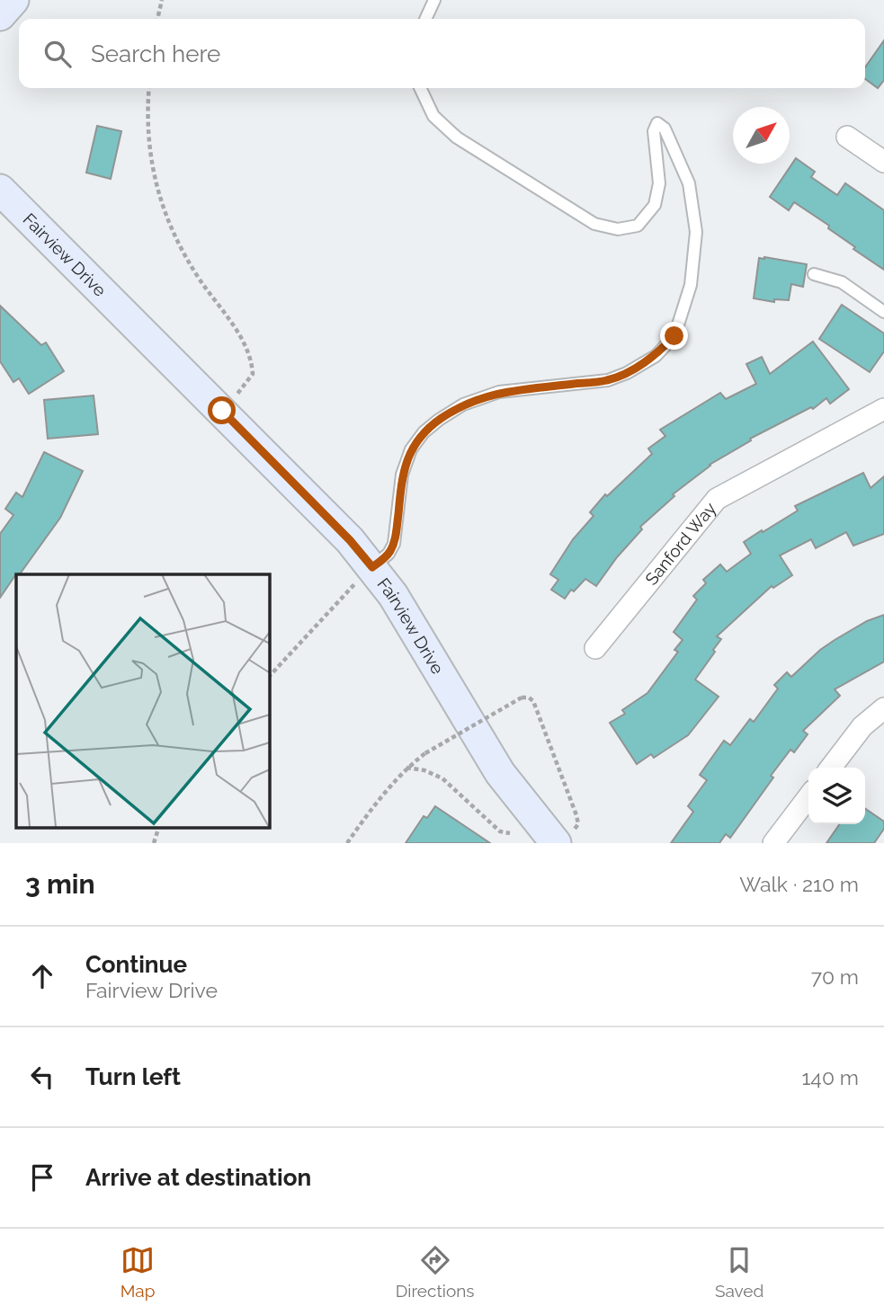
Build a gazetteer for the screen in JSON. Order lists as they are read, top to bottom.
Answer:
{
  "streets": {
    "street": ["Fairview Drive", "Sanford Way"]
  },
  "north": "top right",
  "page": {
    "search": "Search here",
    "heading": ["3 min", "Walk · 210 m"],
    "list": [
      ["Continue", "Fairview Drive", "70 m"],
      ["Turn left", "140 m"],
      "Arrive at destination"
    ],
    "nav": ["Map", "Directions", "Saved"]
  }
}
